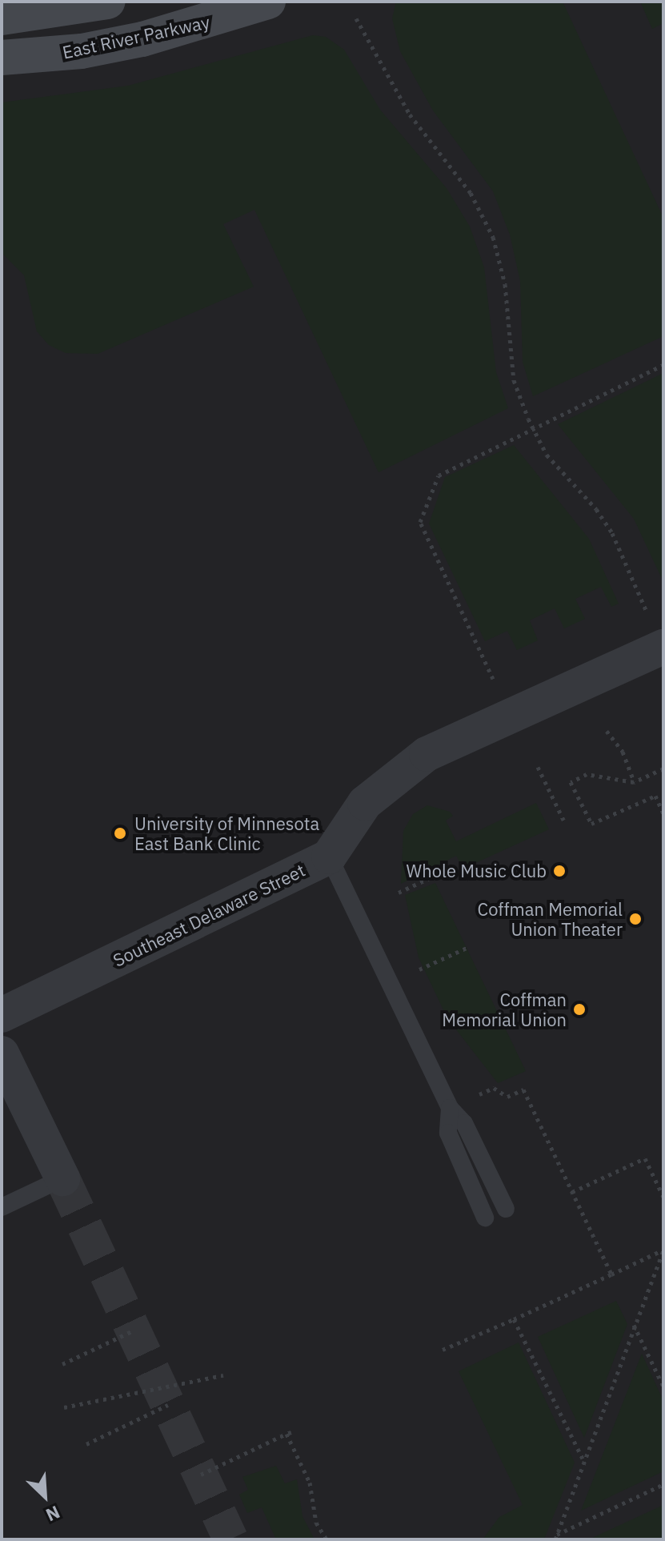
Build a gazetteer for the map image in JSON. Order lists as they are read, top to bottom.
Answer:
{
  "streets": {
    "street": ["East River Parkway", "Southeast Delaware Street"]
  },
  "places": [
    "University of Minnesota East Bank Clinic",
    "Whole Music Club",
    "Coffman Memorial Union Theater",
    "Coffman Memorial Union"
  ],
  "north": "bottom right"
}
